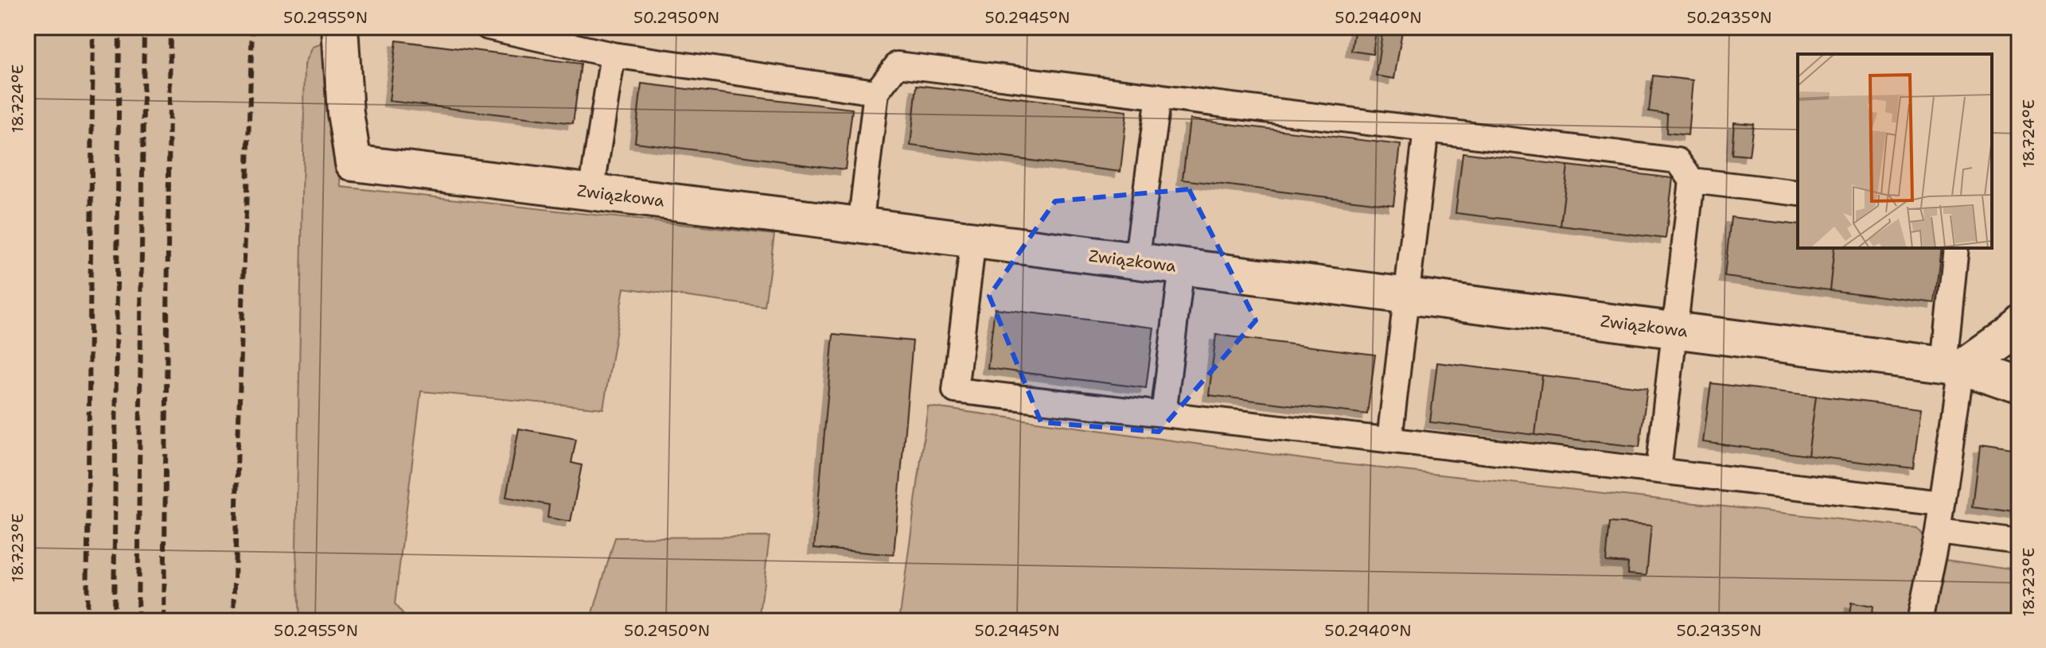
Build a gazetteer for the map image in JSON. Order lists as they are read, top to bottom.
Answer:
{
  "streets": {
    "street": ["Związkowa"]
  },
  "coordinates": [
    "50.2955°N",
    "50.2950°N",
    "50.2945°N",
    "50.2940°N",
    "50.2935°N",
    "18.724°E",
    "18.723°E"
  ]
}
